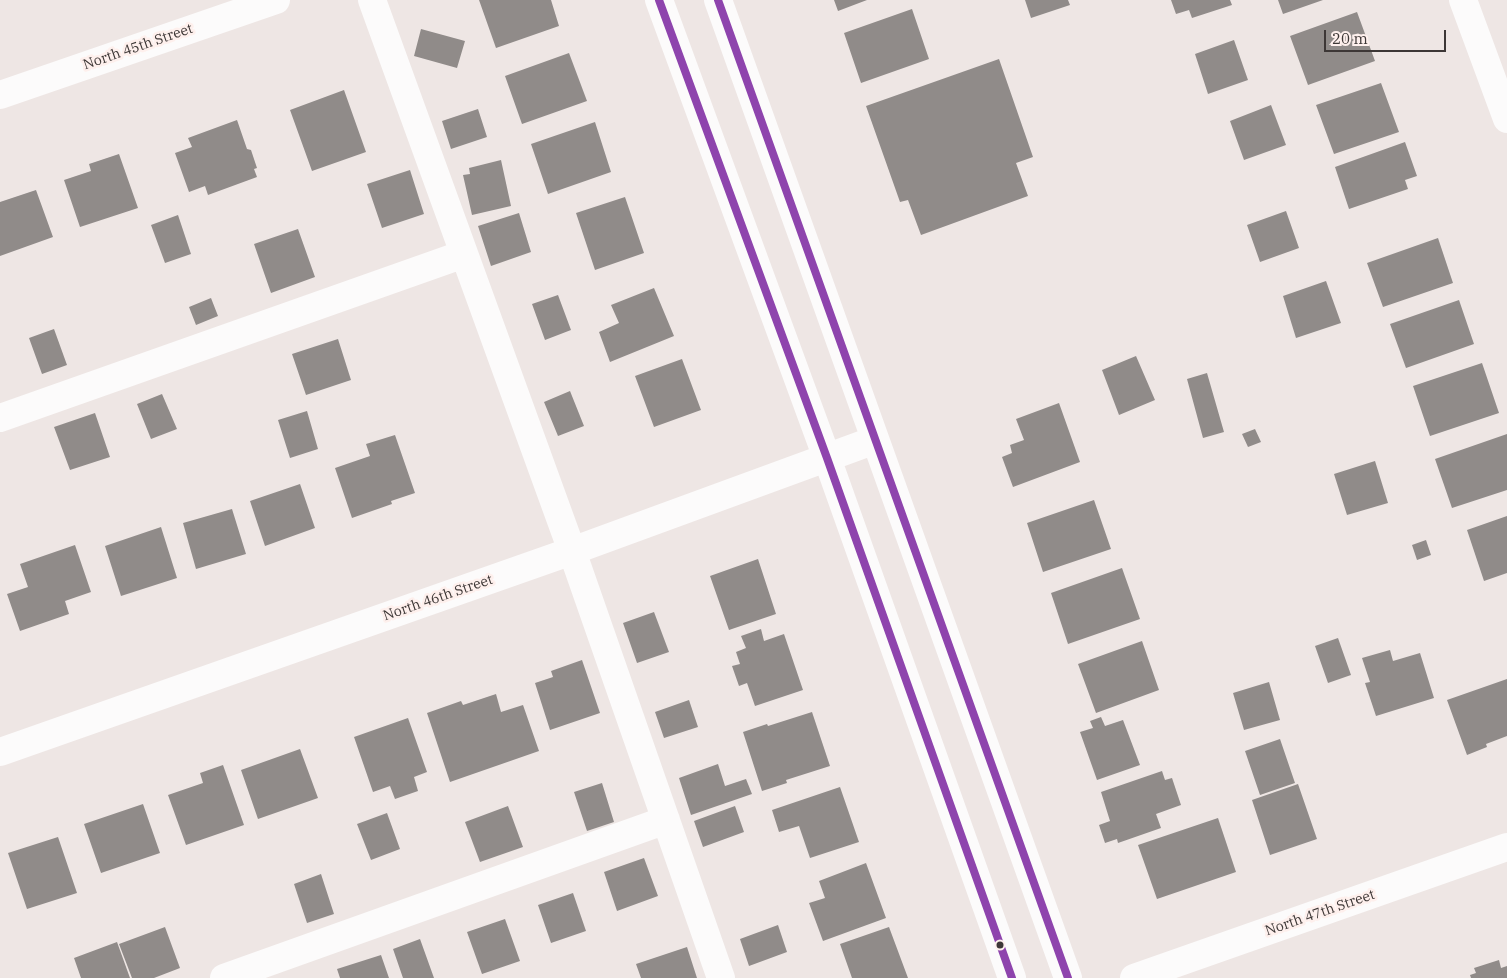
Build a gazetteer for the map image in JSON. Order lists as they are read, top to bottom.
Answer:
{
  "streets": {
    "street": ["North 45th Street", "North 46th Street", "North 47th Street"]
  },
  "scale_bar": "20 m"
}
